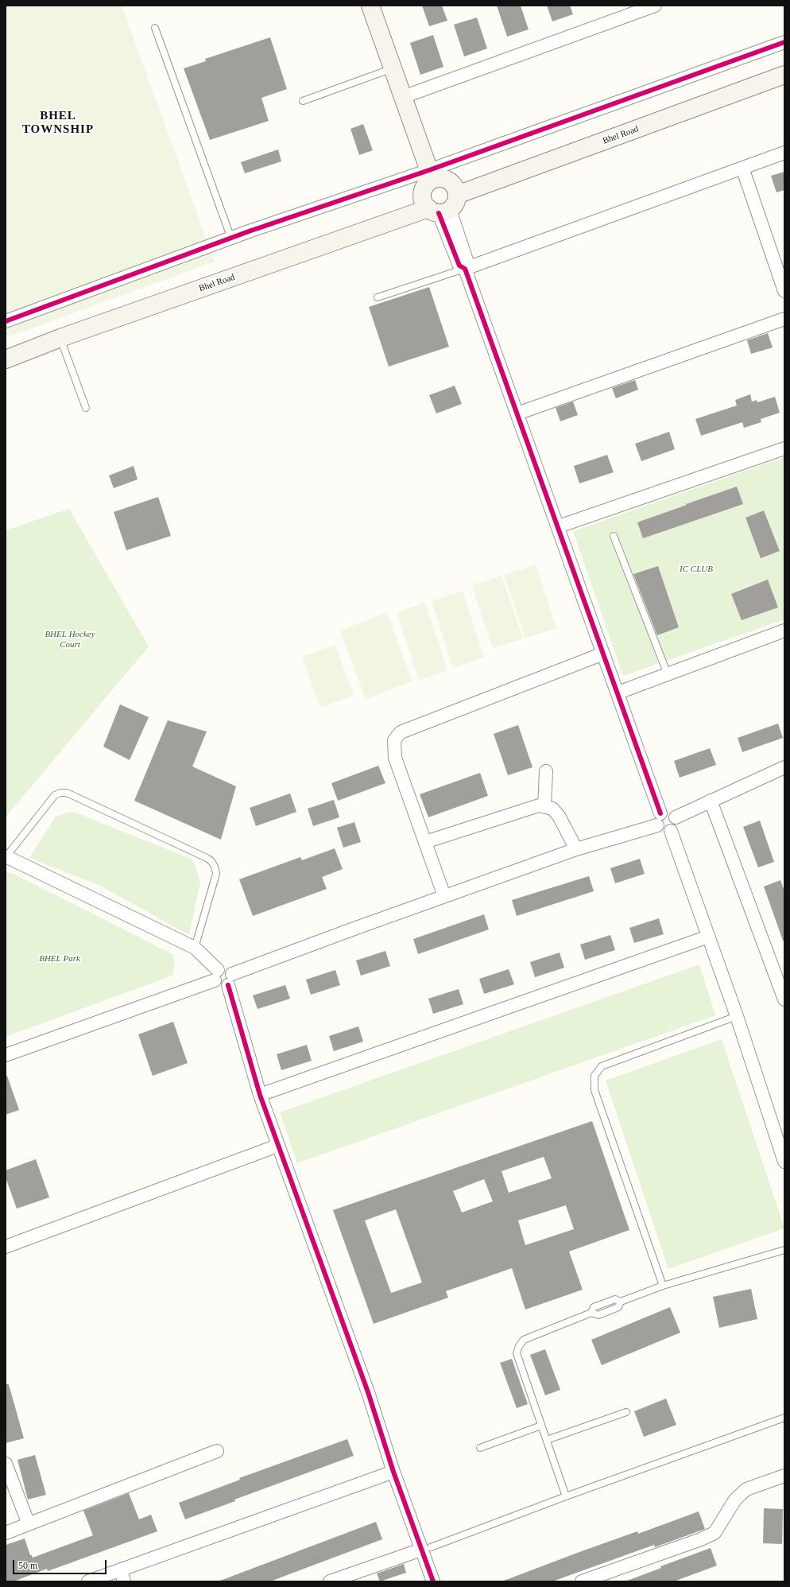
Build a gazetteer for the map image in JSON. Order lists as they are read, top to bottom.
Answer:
{
  "streets": {
    "street": ["Bhel Road"]
  },
  "districts": ["BHEL TOWNSHIP"],
  "parks": ["IC CLUB", "BHEL Hockey Court", "BHEL Park"],
  "scale_bar": "50 m"
}
